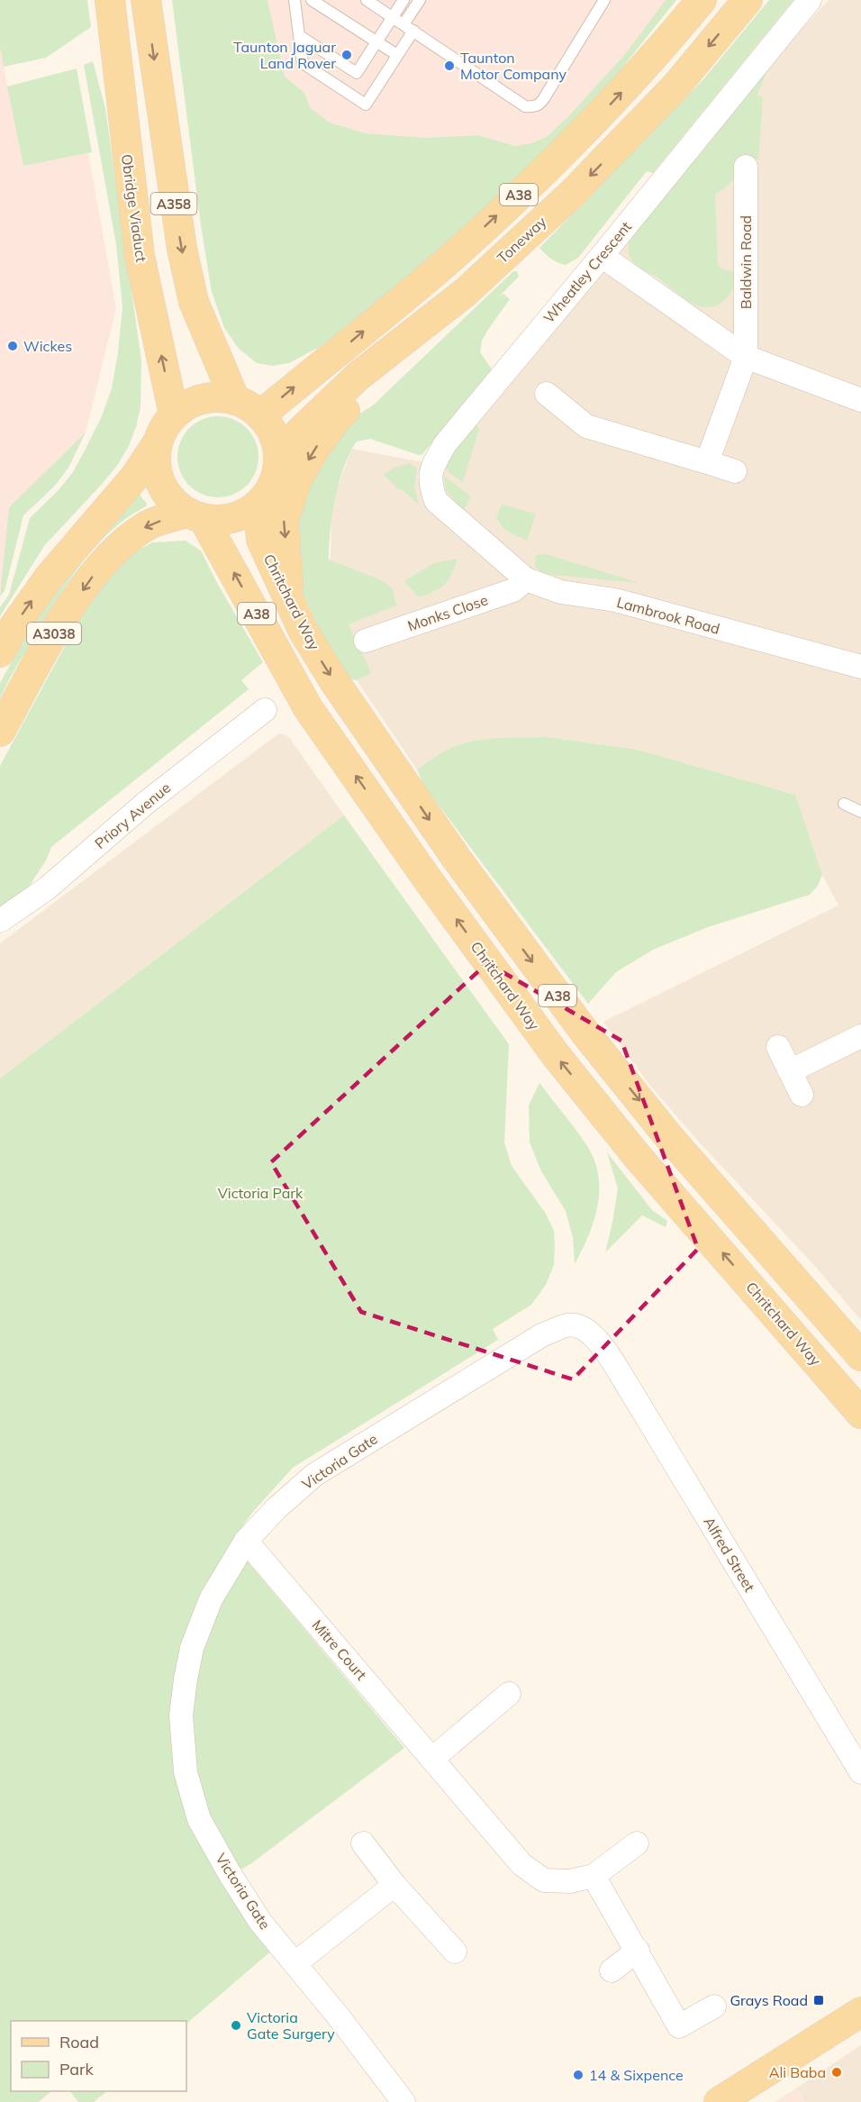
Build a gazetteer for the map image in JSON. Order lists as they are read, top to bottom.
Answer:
{
  "streets": {
    "main road": [
      "A38",
      "A358",
      "Obridge Viaduct",
      "Toneway",
      "Chritchard Way",
      "A3038"
    ],
    "street": [
      "Baldwin Road",
      "Wheatley Crescent",
      "Monks Close",
      "Lambrook Road",
      "Priory Avenue",
      "Victoria Gate",
      "Alfred Street",
      "Mitre Court"
    ]
  },
  "crossings": [
    ["A38", "A358"],
    ["A38", "Obridge Viaduct"],
    ["A38", "Toneway"],
    ["A38", "Chritchard Way"],
    ["A38", "A3038"],
    ["A358", "Obridge Viaduct"],
    ["A358", "Toneway"],
    ["A358", "Chritchard Way"],
    ["A358", "A3038"],
    ["Obridge Viaduct", "Toneway"],
    ["Obridge Viaduct", "Chritchard Way"],
    ["Obridge Viaduct", "A3038"],
    ["Toneway", "Chritchard Way"],
    ["Toneway", "A3038"],
    ["Wheatley Crescent", "Lambrook Road"],
    ["Chritchard Way", "A3038"],
    ["Monks Close", "Lambrook Road"],
    ["Victoria Gate", "Alfred Street"],
    ["Victoria Gate", "Mitre Court"]
  ],
  "parks": ["Victoria Park"],
  "places": {
    "other": [
      "Taunton Jaguar Land Rover",
      "Taunton Motor Company",
      "Wickes",
      "Victoria Gate Surgery",
      "Ali Baba",
      "14 & Sixpence"
    ],
    "transit": ["Grays Road"]
  },
  "legend": ["Road", "Park"]
}
